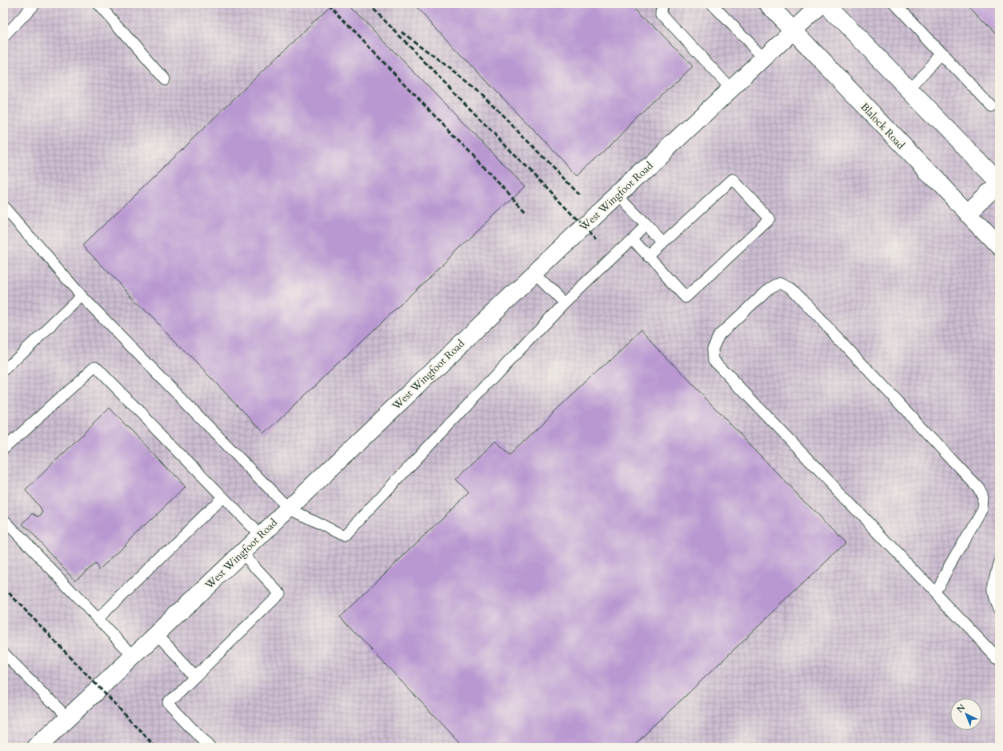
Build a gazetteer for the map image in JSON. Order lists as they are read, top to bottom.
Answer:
{
  "streets": {
    "street": ["Blalock Road", "West Wingfoot Road"]
  },
  "crossings": [
    ["Blalock Road", "West Wingfoot Road"]
  ],
  "north": "top left"
}
